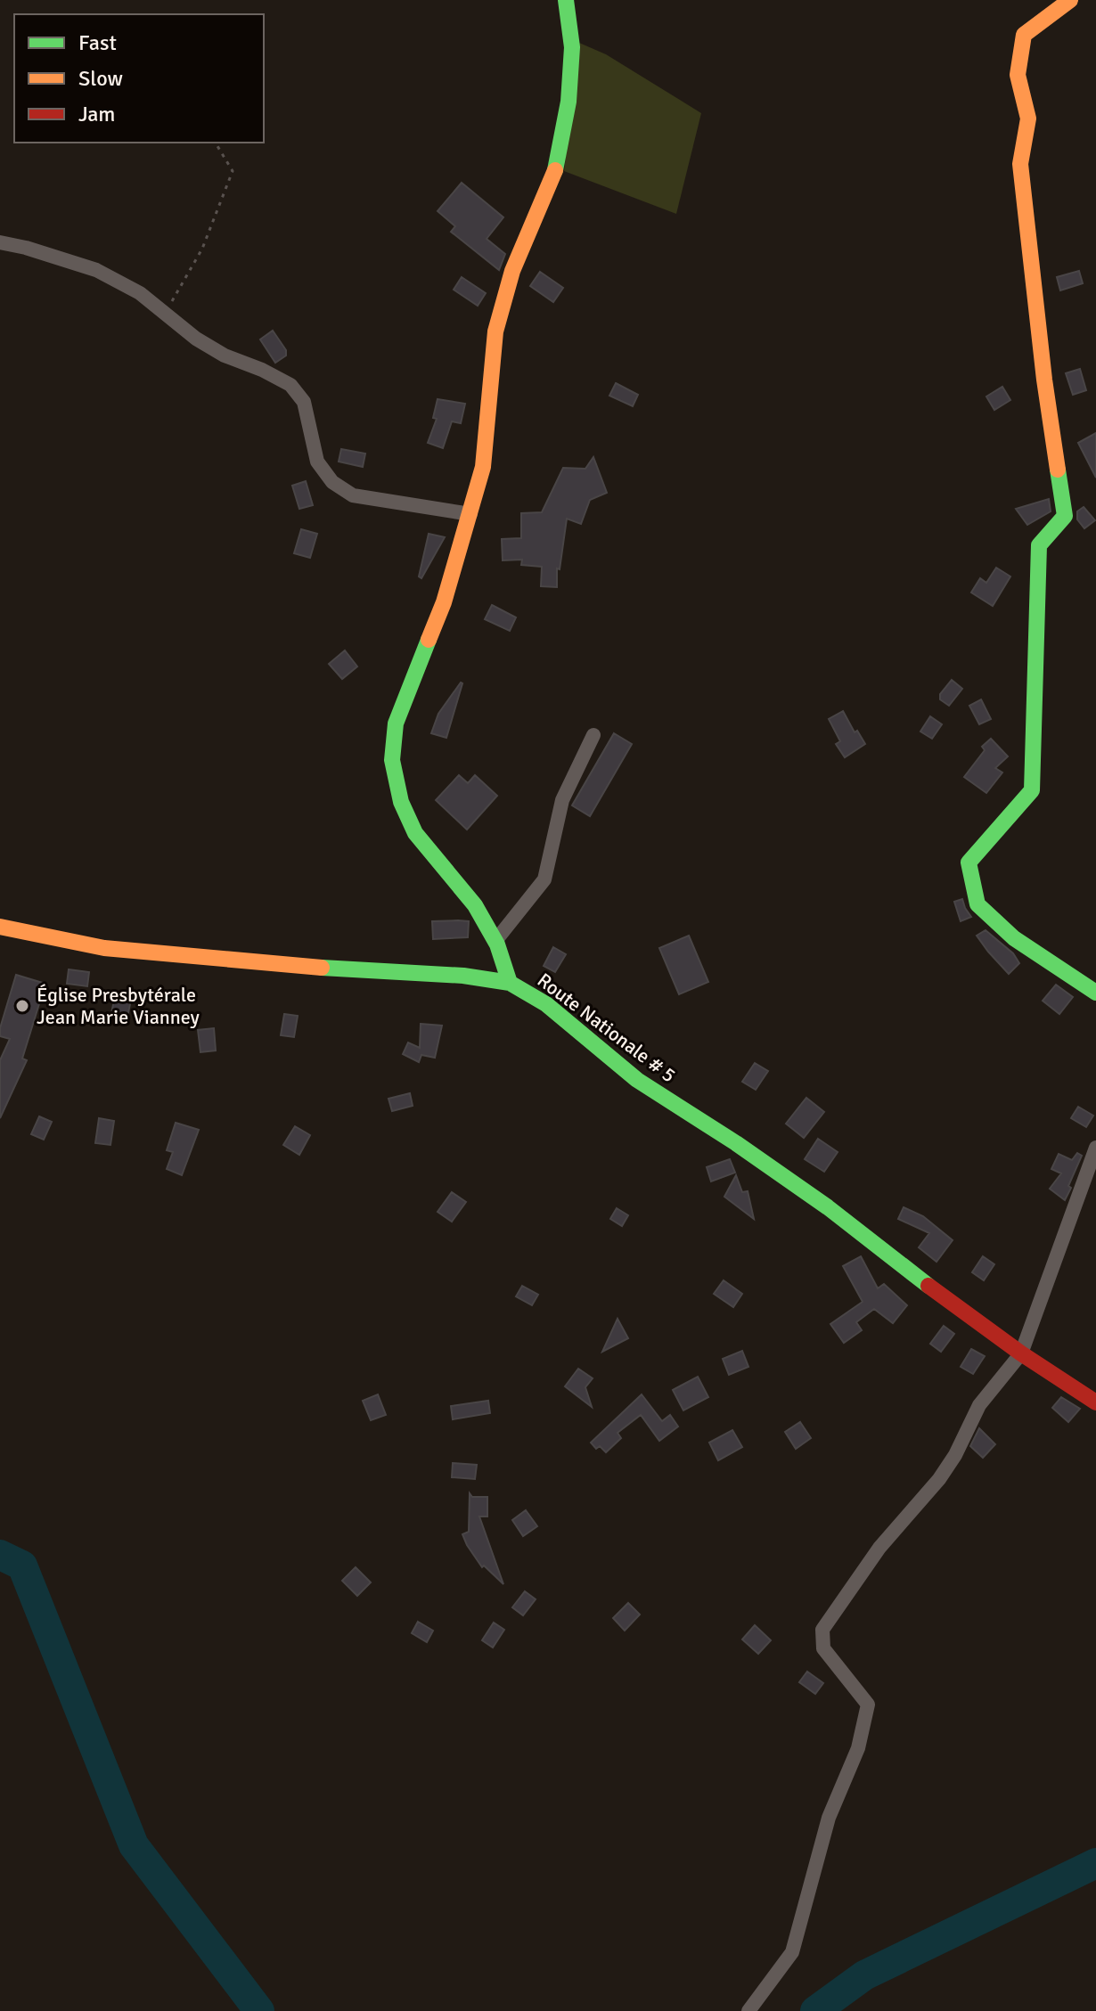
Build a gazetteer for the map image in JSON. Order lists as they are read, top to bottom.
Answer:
{
  "streets": {
    "street": ["Route Nationale # 5"]
  },
  "places": ["Église Presbytérale Jean Marie Vianney"],
  "legend": ["Fast", "Slow", "Jam"]
}
